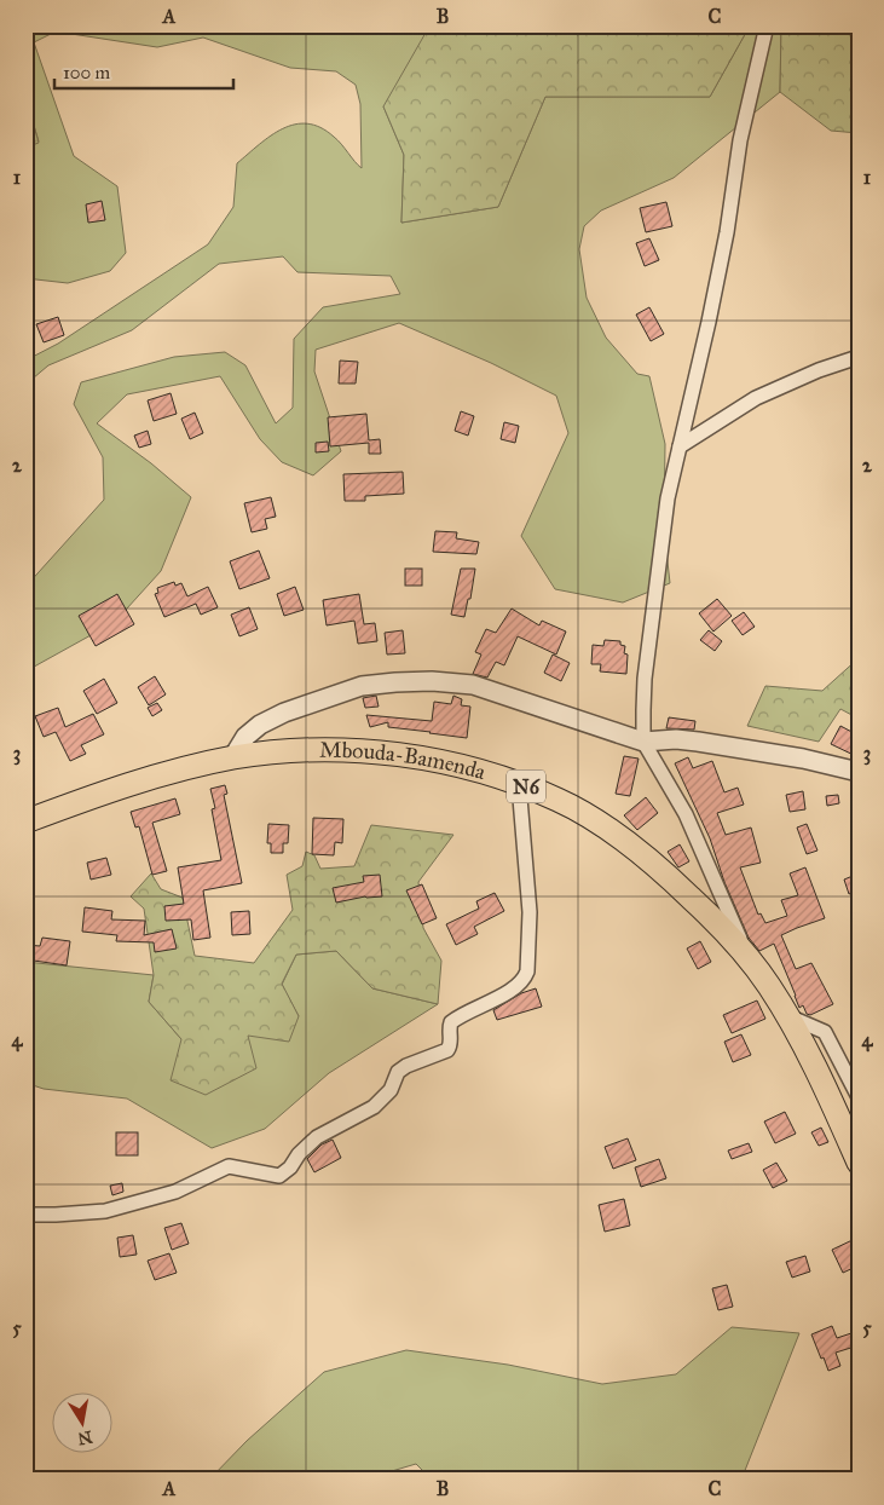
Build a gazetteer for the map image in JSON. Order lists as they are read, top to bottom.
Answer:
{
  "streets": {
    "highway": ["Mbouda-Bamenda", "N6"]
  },
  "scale_bar": "100 m",
  "north": "bottom",
  "grid": {
    "columns": ["A", "B", "C"],
    "rows": [
      "1",
      "2",
      "3",
      "4",
      "5"
    ]
  }
}
